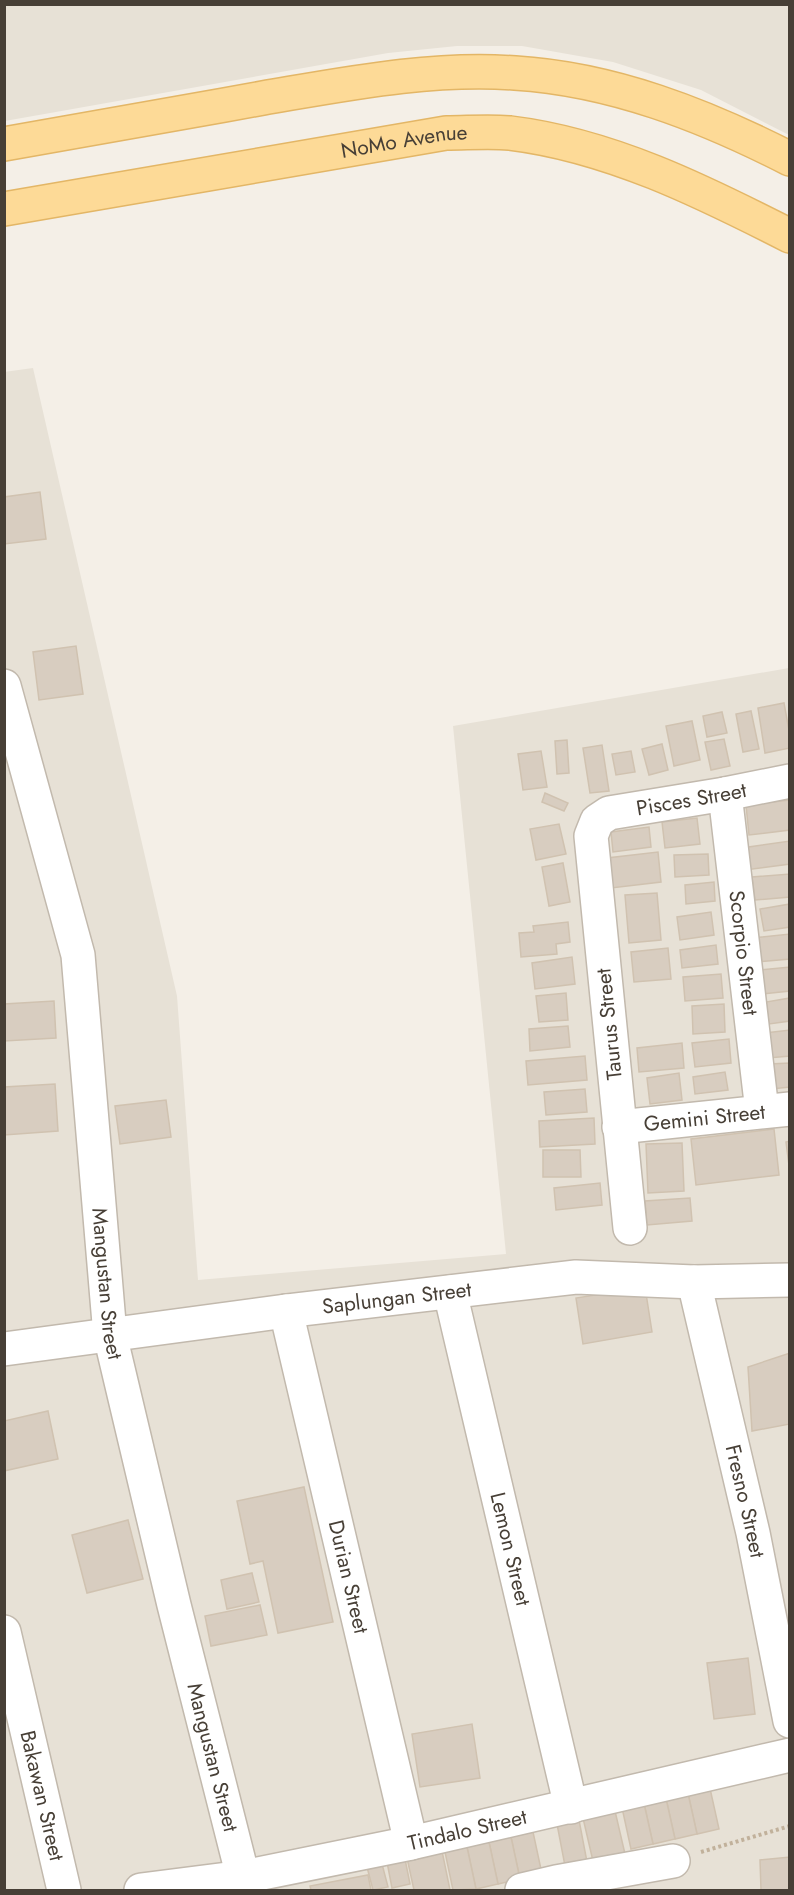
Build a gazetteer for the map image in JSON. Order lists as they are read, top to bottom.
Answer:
{
  "streets": {
    "main road": ["NoMo Avenue"],
    "street": [
      "Pisces Street",
      "Scorpio Street",
      "Taurus Street",
      "Gemini Street",
      "Mangustan Street",
      "Saplungan Street",
      "Fresno Street",
      "Lemon Street",
      "Durian Street",
      "Bakawan Street",
      "Tindalo Street"
    ]
  },
  "crossings": [
    ["Pisces Street", "Scorpio Street"],
    ["Pisces Street", "Taurus Street"],
    ["Scorpio Street", "Gemini Street"],
    ["Taurus Street", "Gemini Street"],
    ["Mangustan Street", "Saplungan Street"],
    ["Mangustan Street", "Tindalo Street"],
    ["Saplungan Street", "Fresno Street"],
    ["Saplungan Street", "Lemon Street"],
    ["Saplungan Street", "Durian Street"],
    ["Lemon Street", "Tindalo Street"],
    ["Durian Street", "Tindalo Street"]
  ]
}
